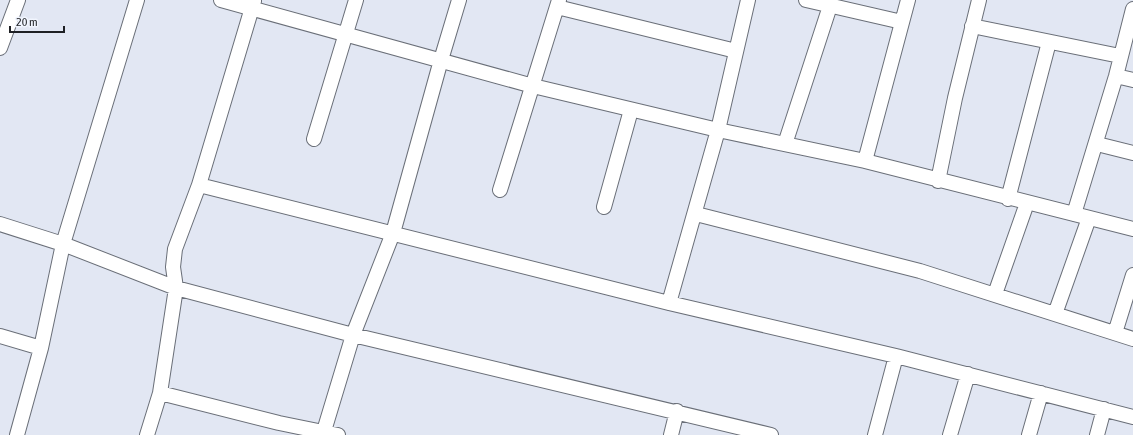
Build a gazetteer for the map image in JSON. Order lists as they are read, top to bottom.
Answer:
{
  "scale_bar": "20 m"
}
